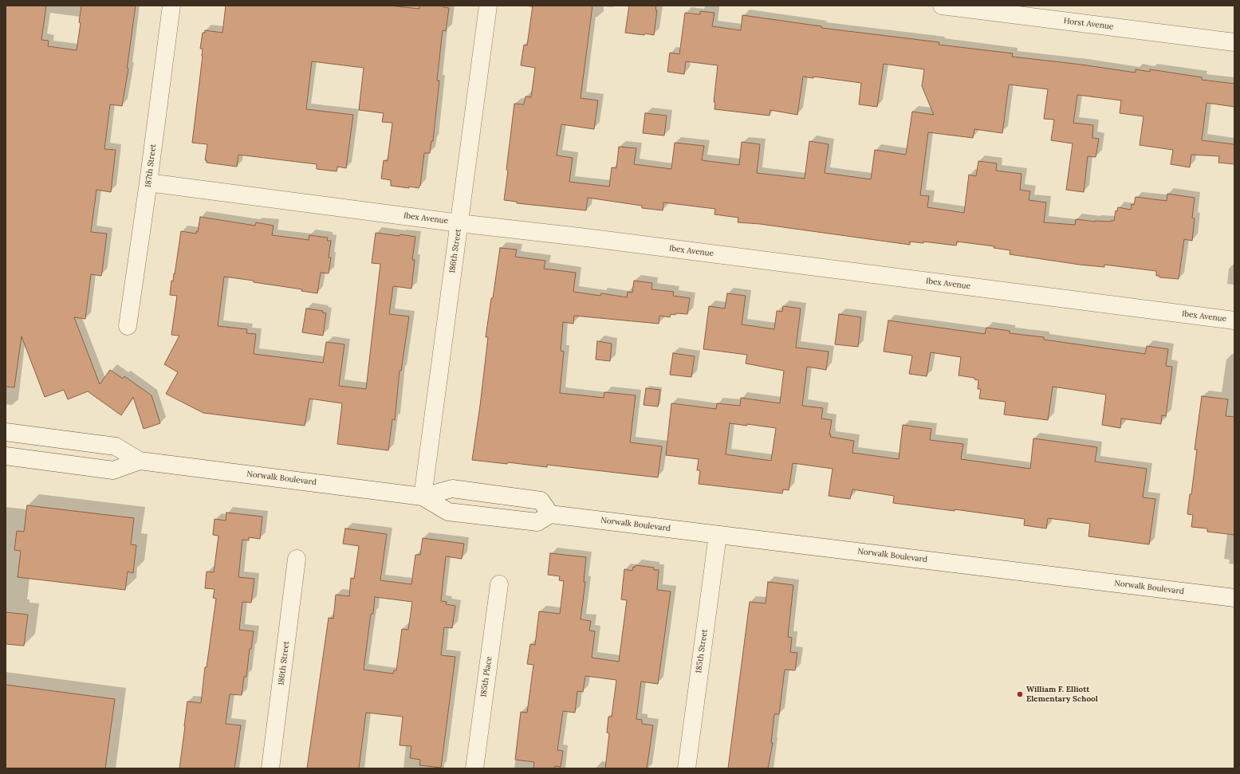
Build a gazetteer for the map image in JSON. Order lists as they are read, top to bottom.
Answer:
{
  "streets": {
    "street": [
      "Horst Avenue",
      "187th Street",
      "Ibex Avenue",
      "186th Street",
      "Norwalk Boulevard",
      "185th Street",
      "185th Place"
    ]
  },
  "crossings": [
    ["187th Street", "Ibex Avenue"],
    ["Ibex Avenue", "186th Street"],
    ["186th Street", "Norwalk Boulevard"],
    ["Norwalk Boulevard", "185th Street"]
  ],
  "places": ["William F. Elliott Elementary School"]
}
